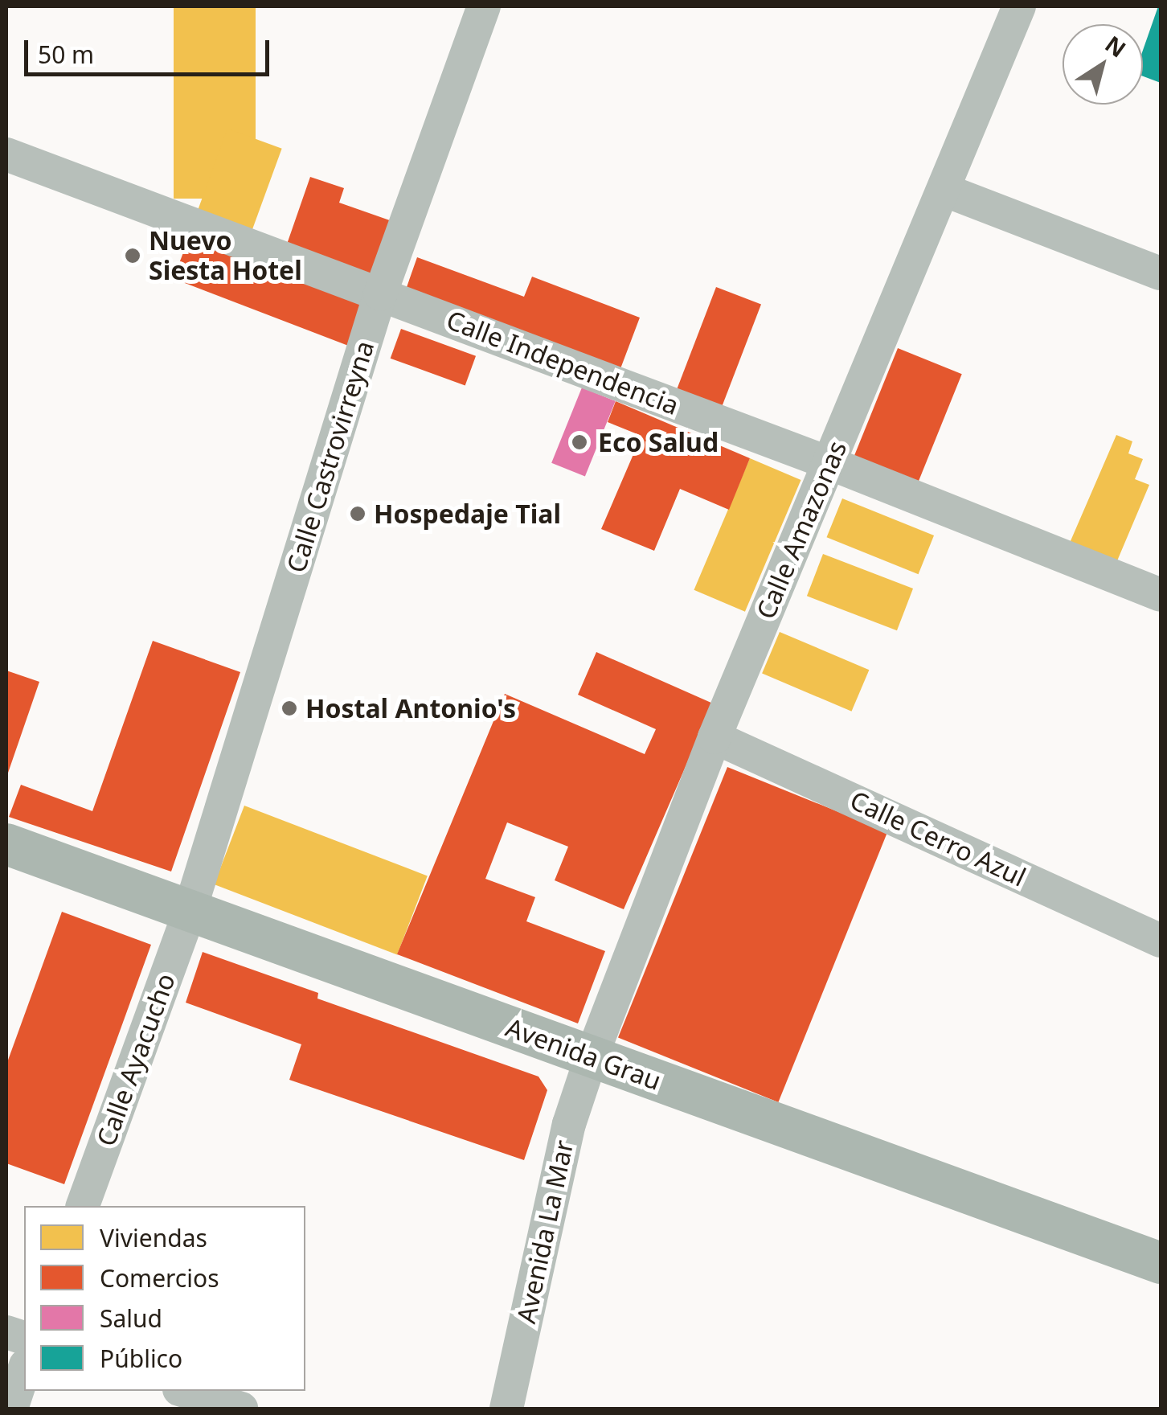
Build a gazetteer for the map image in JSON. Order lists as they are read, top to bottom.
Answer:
{
  "streets": {
    "main road": ["Avenida Grau"],
    "street": [
      "Calle Independencia",
      "Calle Castrovirreyna",
      "Calle Amazonas",
      "Calle Cerro Azul",
      "Calle Ayacucho",
      "Avenida La Mar"
    ]
  },
  "crossings": [
    ["Calle Independencia", "Calle Castrovirreyna"],
    ["Calle Independencia", "Calle Amazonas"],
    ["Calle Castrovirreyna", "Avenida Grau"],
    ["Calle Castrovirreyna", "Calle Ayacucho"],
    ["Calle Amazonas", "Calle Cerro Azul"],
    ["Calle Amazonas", "Avenida Grau"],
    ["Calle Amazonas", "Avenida La Mar"],
    ["Avenida Grau", "Calle Ayacucho"],
    ["Avenida Grau", "Avenida La Mar"]
  ],
  "places": [
    "Nuevo Siesta Hotel",
    "Eco Salud",
    "Hospedaje Tial",
    "Hostal Antonio's"
  ],
  "legend": [
    "Viviendas",
    "Comercios",
    "Salud",
    "Público"
  ],
  "scale_bar": "50 m",
  "north": "top right"
}
